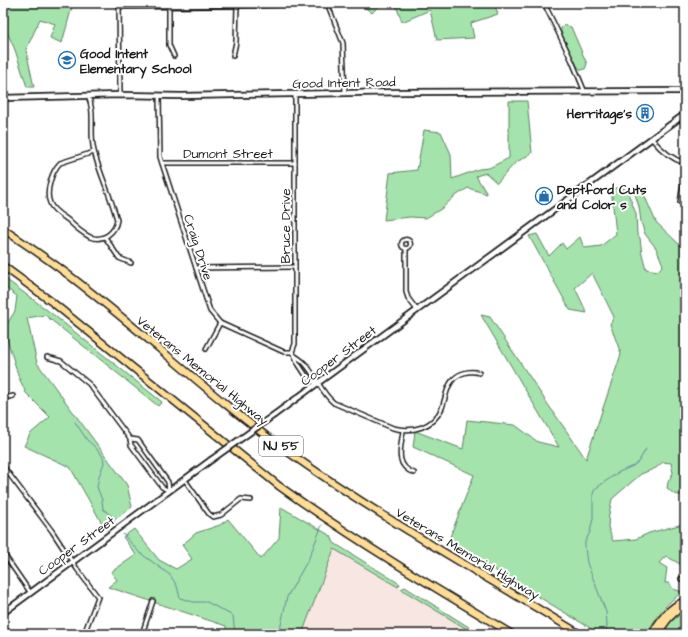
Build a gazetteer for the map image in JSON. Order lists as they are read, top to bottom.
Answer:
{
  "streets": {
    "highway": ["Veterans Memorial Highway", "NJ 55"],
    "main road": ["Good Intent Road", "Cooper Street"],
    "street": ["Dumont Street", "Bruce Drive", "Craig Drive"]
  },
  "crossings": [
    ["Good Intent Road", "Bruce Drive"],
    ["Good Intent Road", "Craig Drive"],
    ["Dumont Street", "Bruce Drive"],
    ["Dumont Street", "Craig Drive"],
    ["Bruce Drive", "Craig Drive"]
  ],
  "places": {
    "school or university": ["Good Intent Elementary School"],
    "building": ["Herritage's"],
    "shop": ["Deptford Cuts and Color s"]
  }
}
